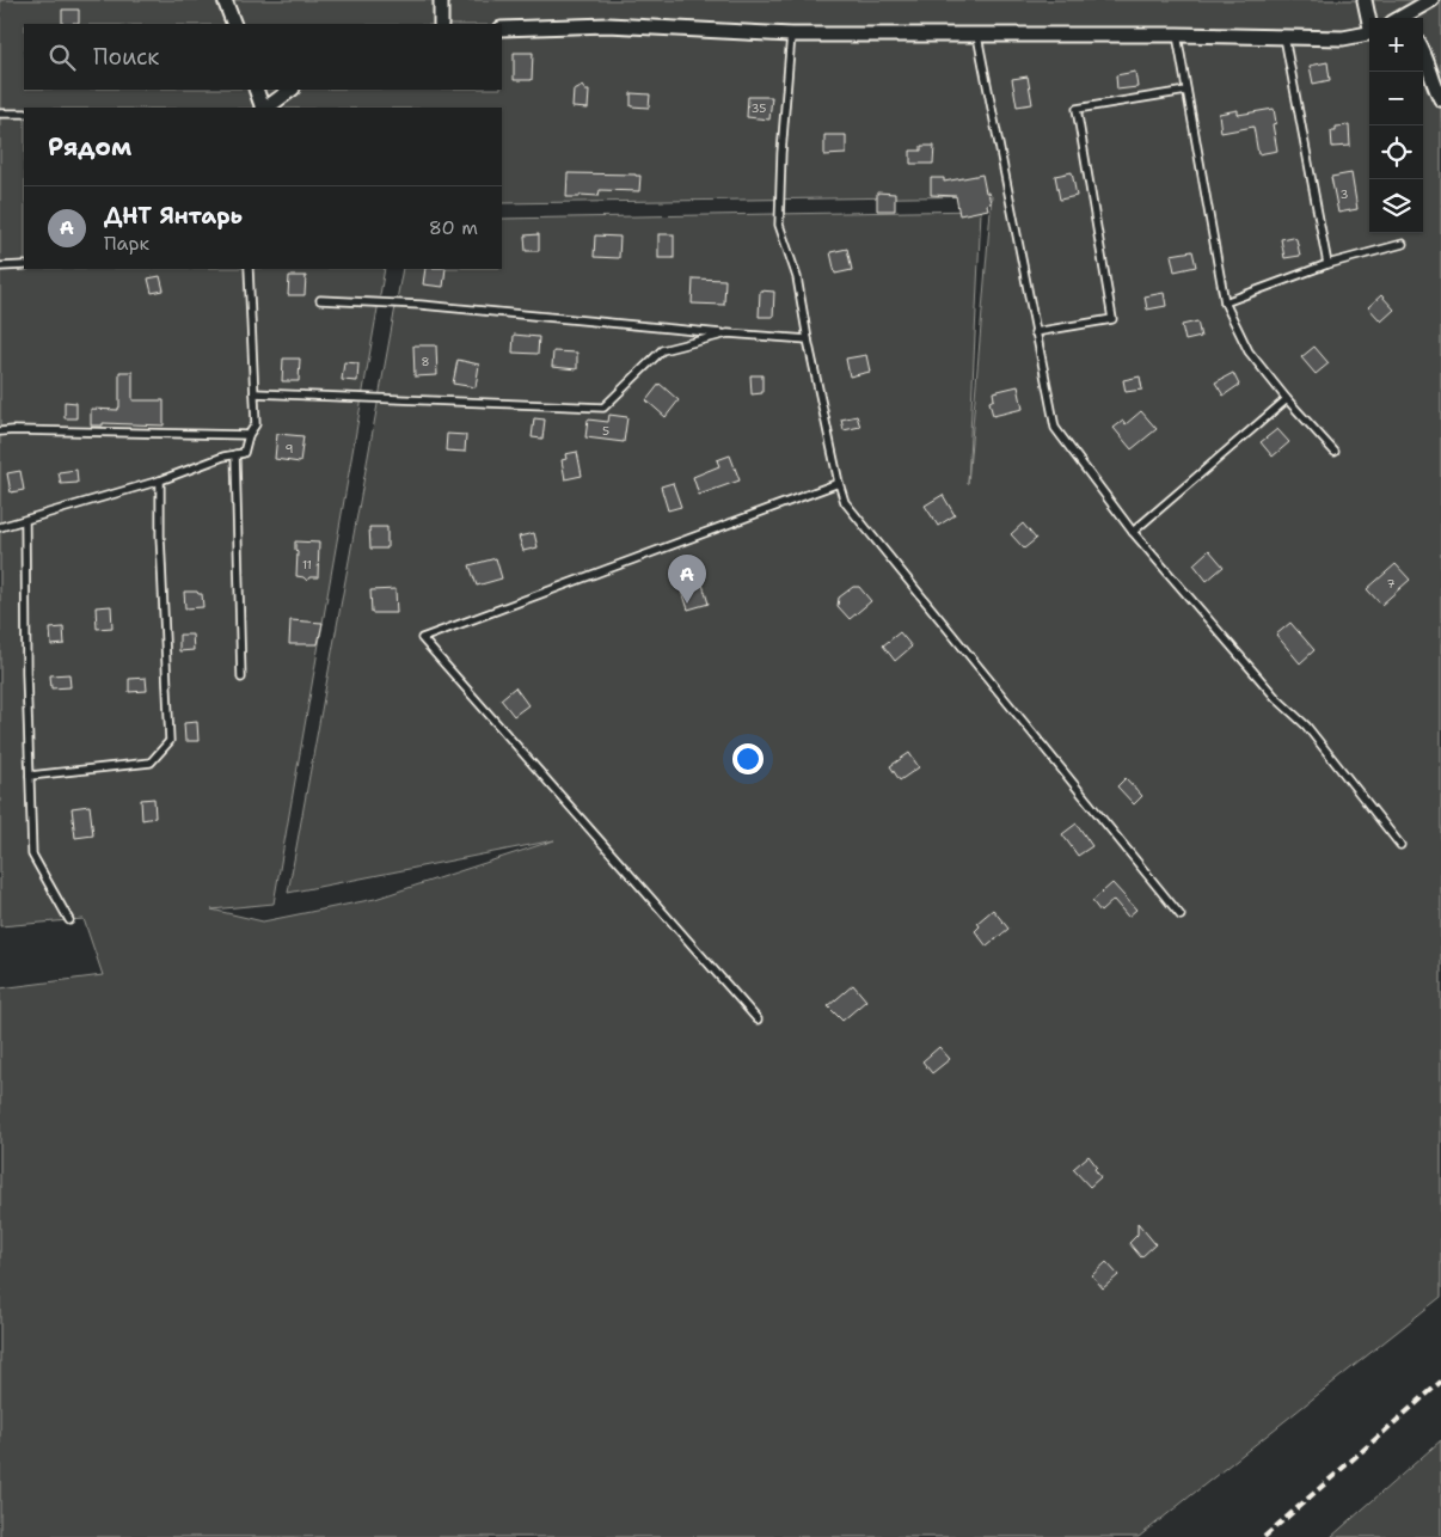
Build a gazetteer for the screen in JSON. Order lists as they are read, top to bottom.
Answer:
{
  "house_numbers": [
    "35",
    "3",
    "8",
    "5",
    "9",
    "11",
    "7"
  ],
  "page": {
    "map_buttons": ["+", "−"],
    "search": "Поиск",
    "heading": "Рядом",
    "list": [
      {
        "mark": "A",
        "name": "ДНТ Янтарь",
        "note": "Парк",
        "value": "80 m"
      }
    ],
    "pins": "A"
  }
}
